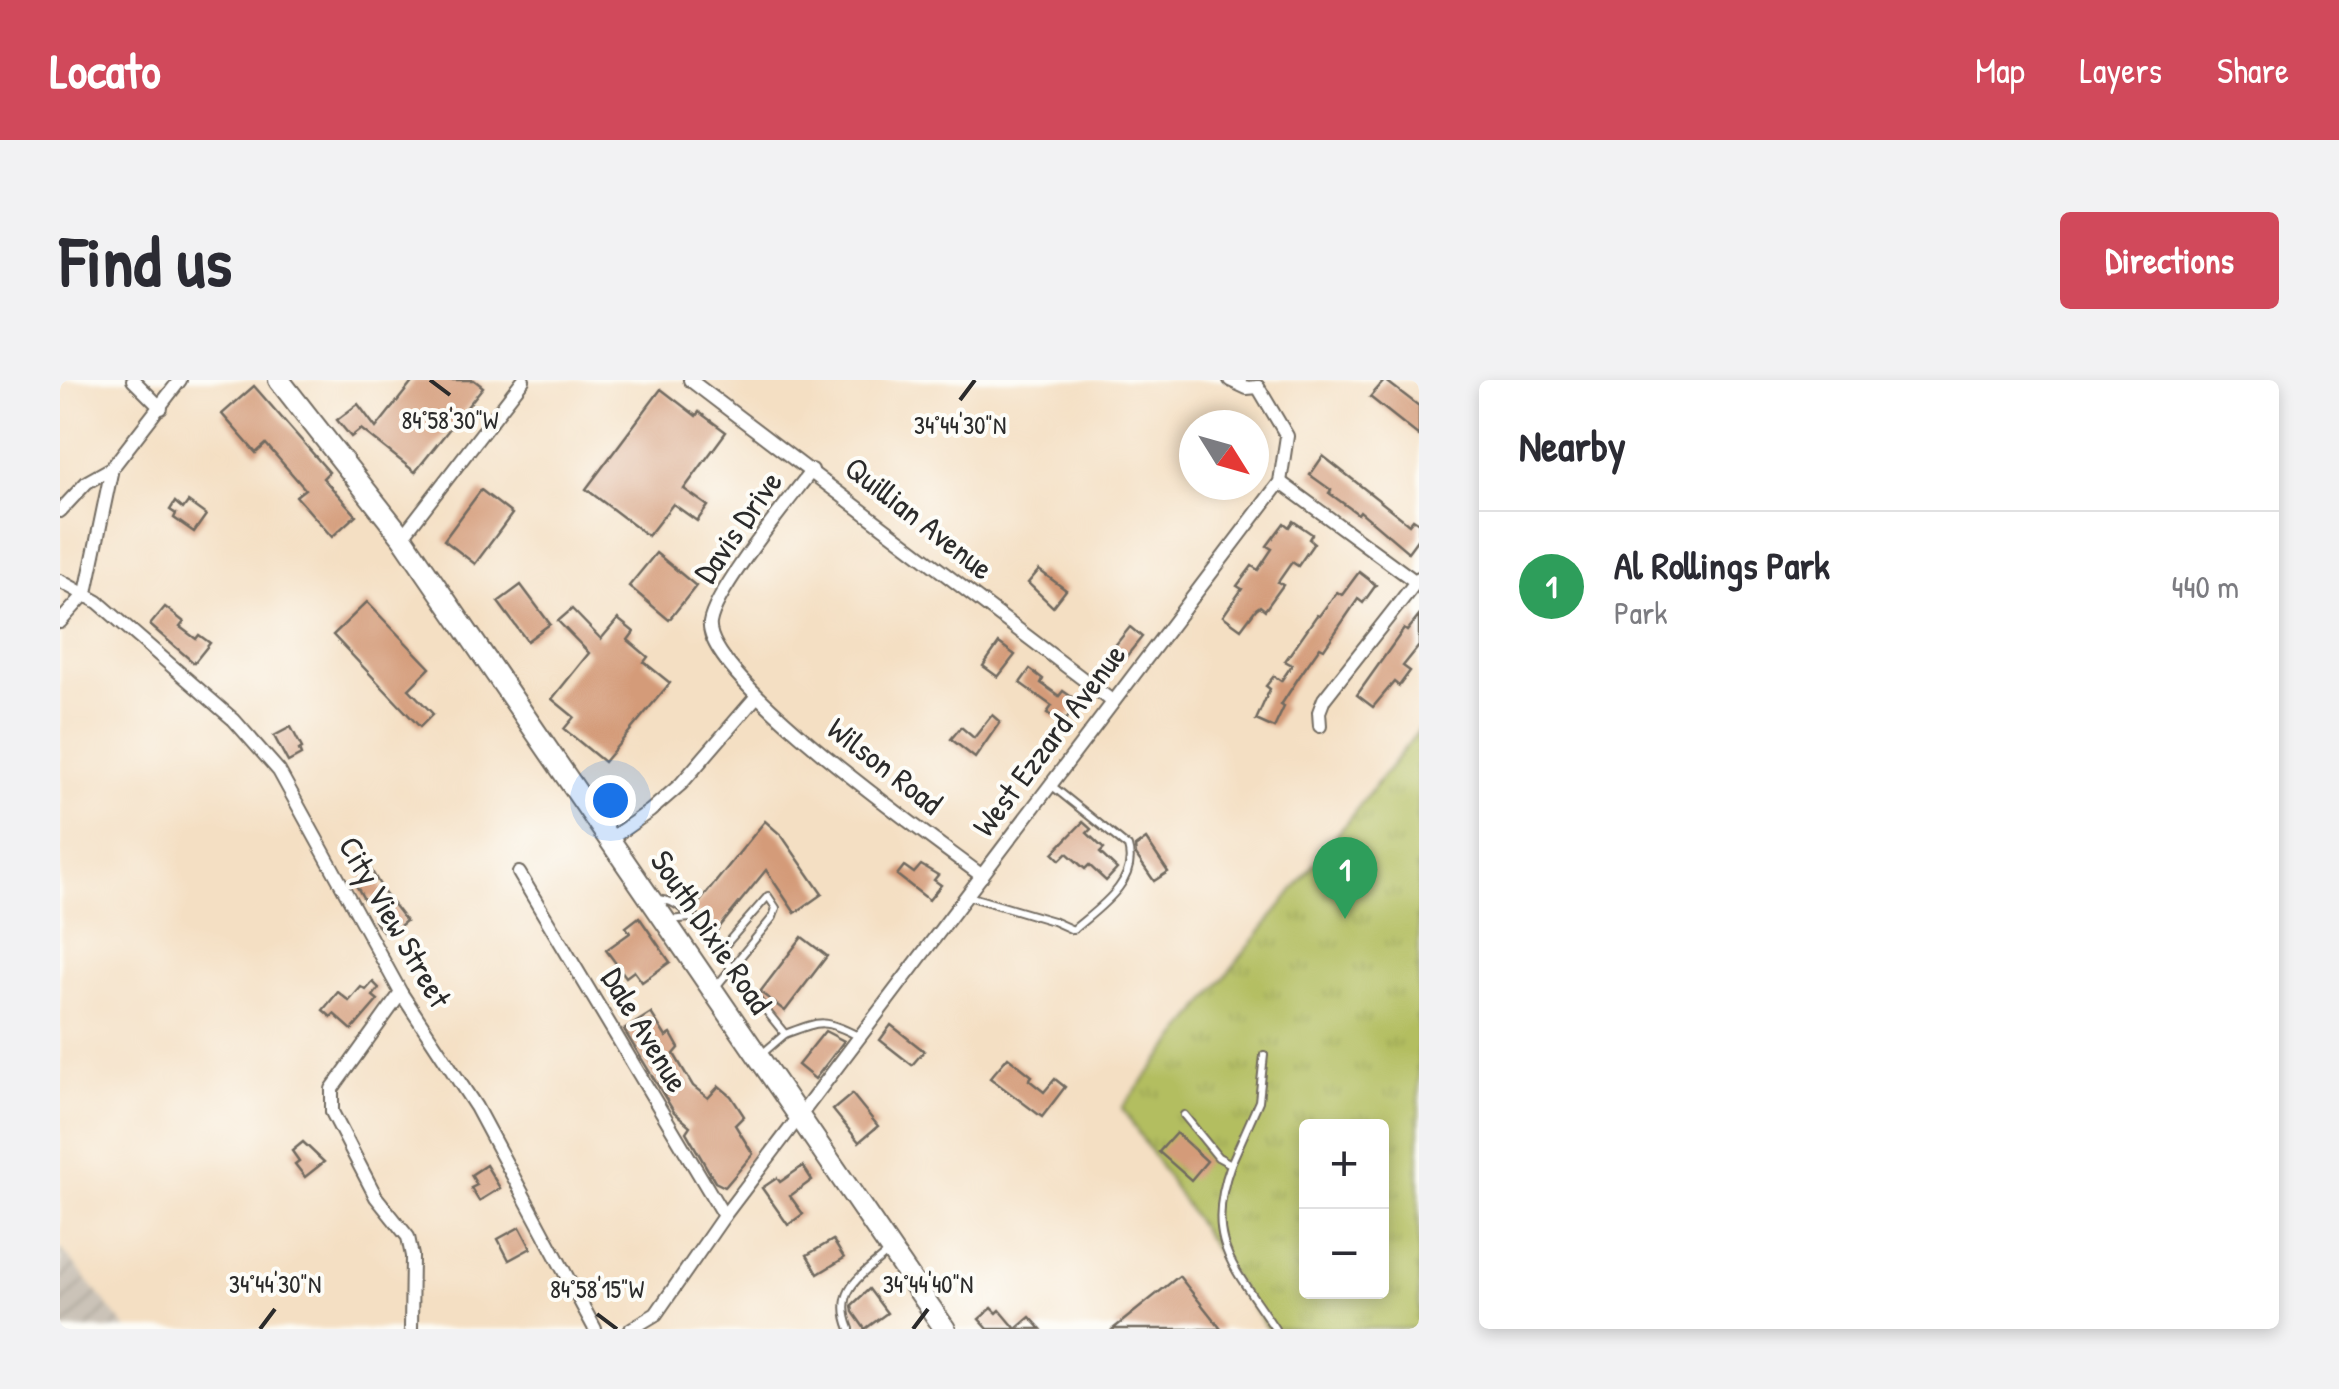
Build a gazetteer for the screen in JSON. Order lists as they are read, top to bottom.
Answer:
{
  "streets": {
    "main road": ["South Dixie Road"],
    "street": [
      "Quillian Avenue",
      "Davis Drive",
      "West Ezzard Avenue",
      "Wilson Road",
      "City View Street",
      "Dale Avenue"
    ]
  },
  "crossings": [
    ["Quillian Avenue", "Davis Drive"],
    ["Quillian Avenue", "West Ezzard Avenue"],
    ["Davis Drive", "Wilson Road"],
    ["West Ezzard Avenue", "Wilson Road"],
    ["West Ezzard Avenue", "South Dixie Road"],
    ["West Ezzard Avenue", "Dale Avenue"]
  ],
  "north": "bottom right",
  "page": {
    "header": "Locato",
    "nav": ["Map", "Layers", "Share"],
    "buttons": "Directions",
    "title": "Find us",
    "heading": "Nearby",
    "list": [
      {
        "mark": "1",
        "name": "Al Rollings Park",
        "note": "Park",
        "value": "440 m"
      }
    ],
    "pins": "1",
    "map_buttons": ["+", "−"]
  },
  "coordinates": [
    "84°58'30\"W",
    "34°44'30\"N",
    "34°44'40\"N",
    "84°58'15\"W"
  ]
}
